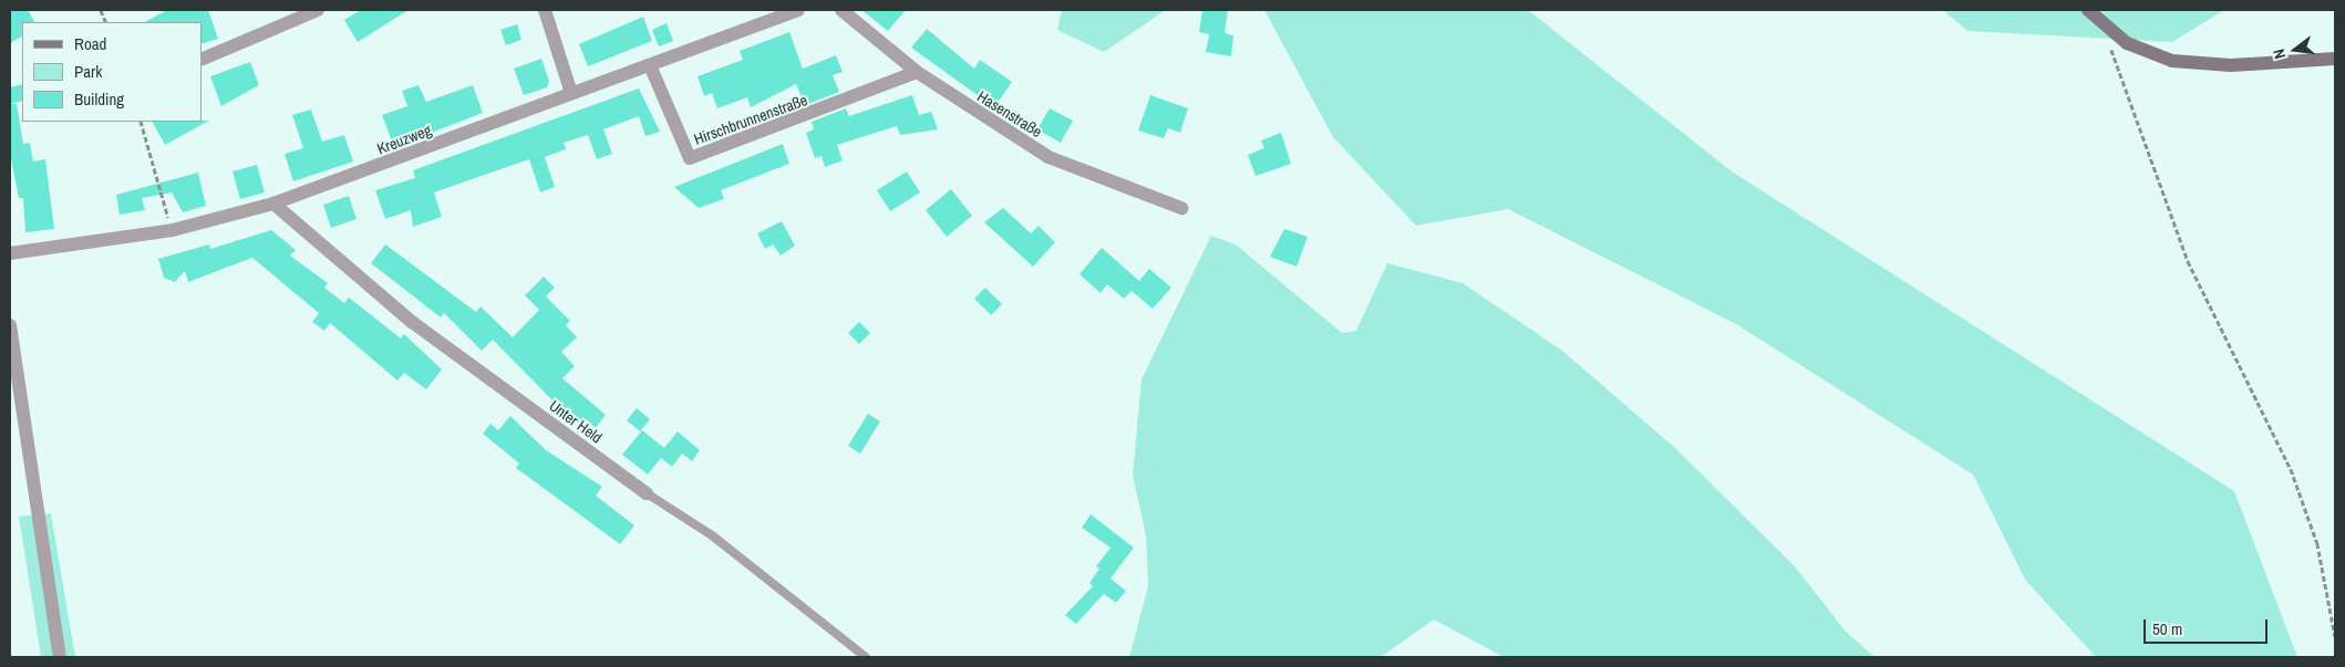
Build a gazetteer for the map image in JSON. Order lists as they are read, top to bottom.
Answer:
{
  "streets": {
    "street": [
      "Hasenstraße",
      "Hirschbrunnenstraße",
      "Kreuzweg",
      "Unter Held"
    ]
  },
  "crossings": [
    ["Hasenstraße", "Hirschbrunnenstraße"],
    ["Hirschbrunnenstraße", "Kreuzweg"],
    ["Kreuzweg", "Unter Held"]
  ],
  "legend": ["Road", "Park", "Building"],
  "scale_bar": "50 m",
  "north": "left"
}
